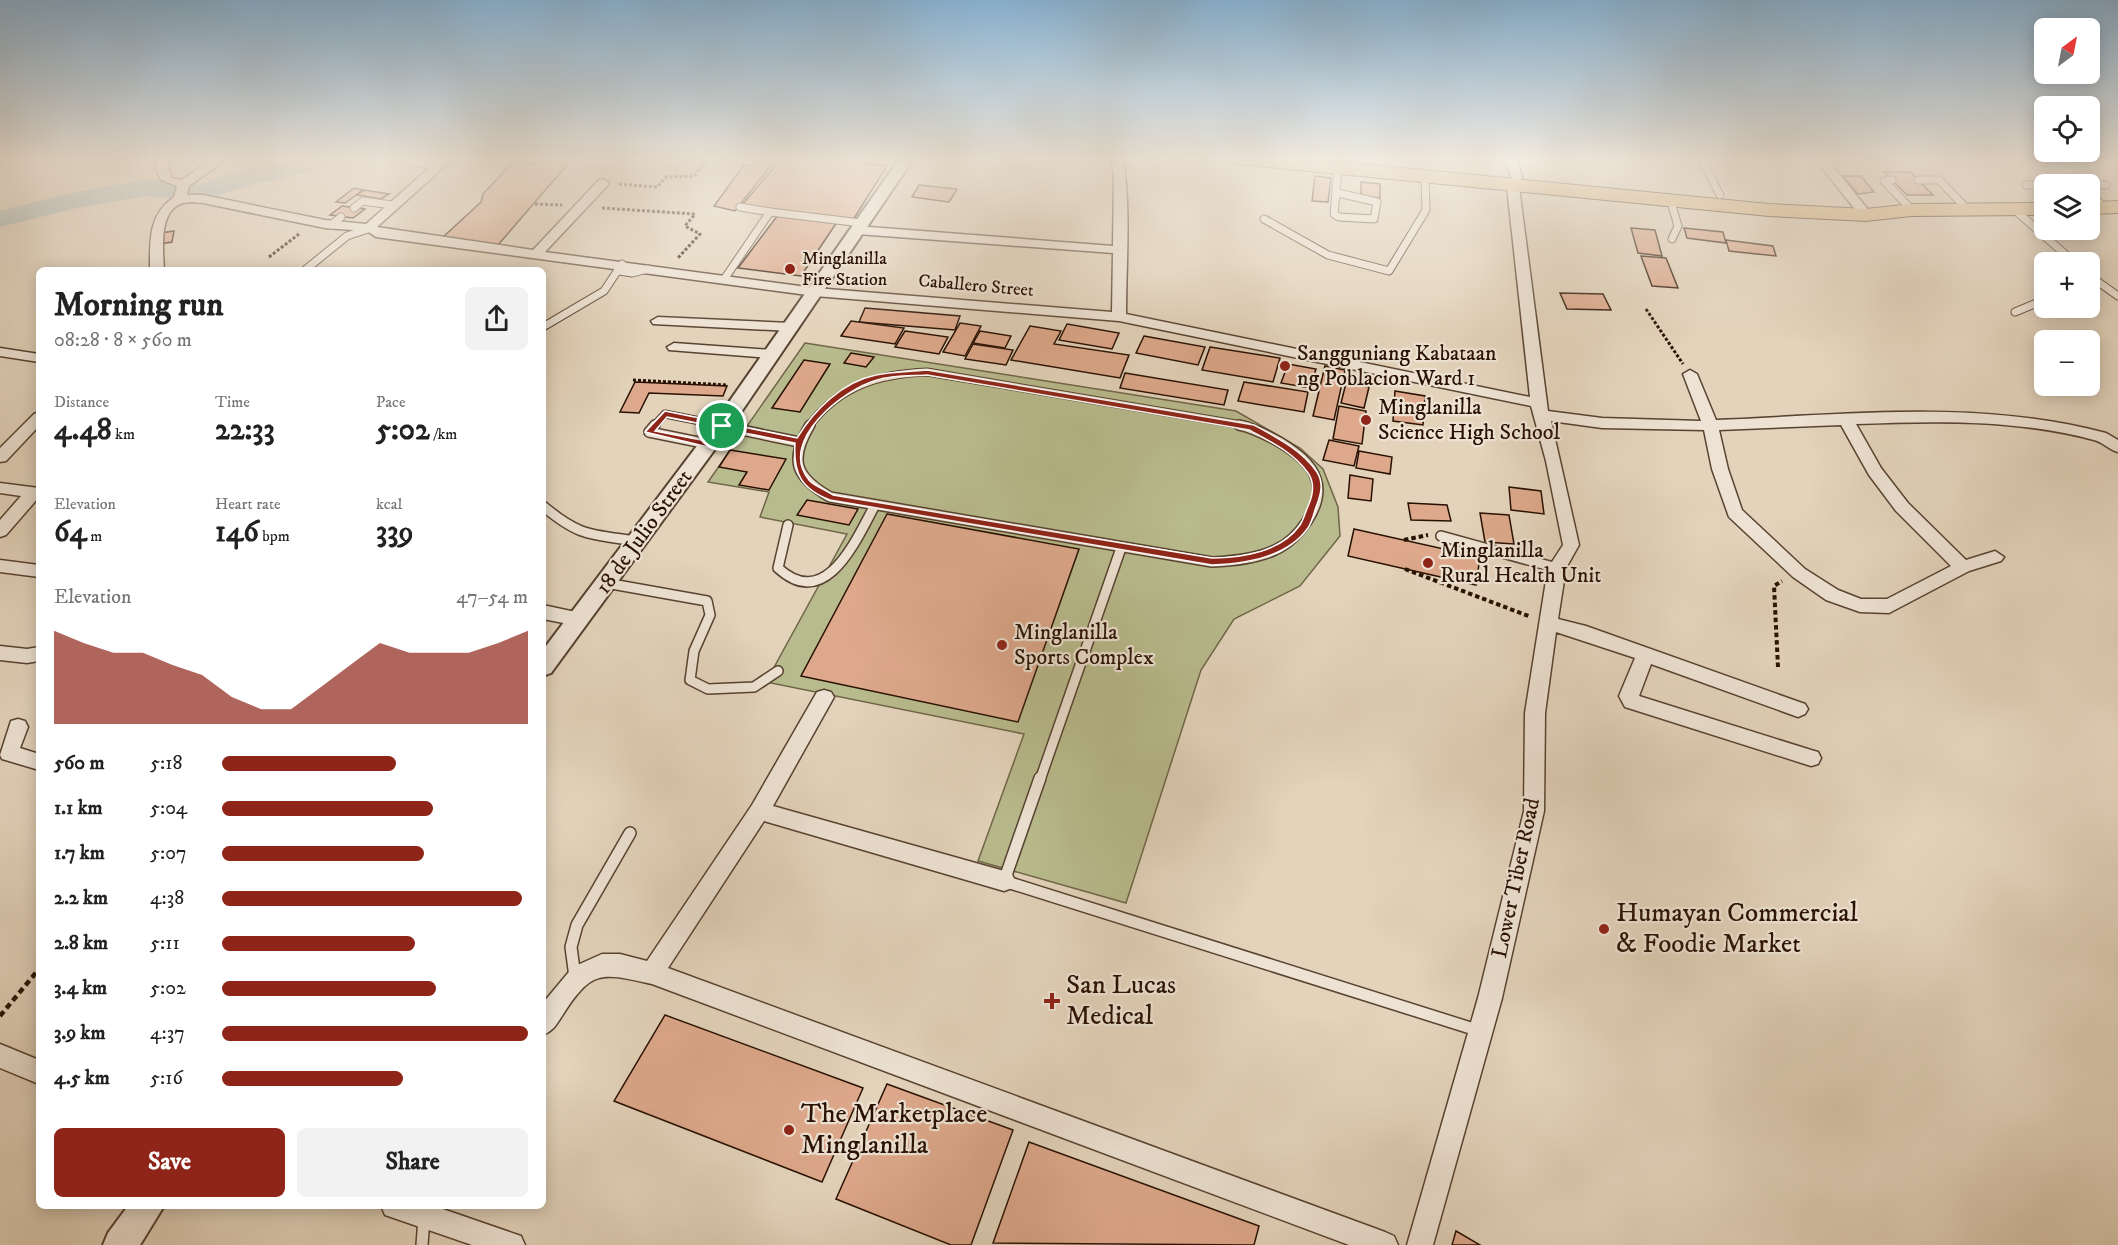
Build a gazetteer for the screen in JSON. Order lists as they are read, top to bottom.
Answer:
{
  "streets": {
    "street": ["Caballero Street", "18 de Julio Street", "Lower Tiber Road"]
  },
  "crossings": [
    ["Caballero Street", "18 de Julio Street"],
    ["Caballero Street", "Lower Tiber Road"]
  ],
  "places": {
    "other": [
      "Minglanilla Fire Station",
      "Sangguniang Kabataan ng Poblacion Ward 1",
      "Minglanilla Science High School",
      "Minglanilla Rural Health Unit",
      "Minglanilla Sports Complex",
      "Humayan Commercial & Foodie Market",
      "The Marketplace Minglanilla"
    ],
    "health": ["San Lucas Medical"]
  },
  "north": "top right",
  "page": {
    "map_buttons": ["+", "−"],
    "heading": ["Morning run", "08:28 · 8 × 560 m"],
    "stats": [
      ["Distance", "4.48 km"],
      ["Time", "22:33"],
      ["Pace", "5:02 /km"],
      ["Elevation", "64 m"],
      ["Heart rate", "146 bpm"],
      ["kcal", "339"]
    ],
    "chart": ["Elevation", "47–54 m"],
    "list": [
      {
        "name": "560 m",
        "note": "5:18"
      },
      {
        "name": "1.1 km",
        "note": "5:04"
      },
      {
        "name": "1.7 km",
        "note": "5:07"
      },
      {
        "name": "2.2 km",
        "note": "4:38"
      },
      {
        "name": "2.8 km",
        "note": "5:11"
      },
      {
        "name": "3.4 km",
        "note": "5:02"
      },
      {
        "name": "3.9 km",
        "note": "4:37"
      },
      {
        "name": "4.5 km",
        "note": "5:16"
      }
    ],
    "buttons": ["Save", "Share"]
  }
}
